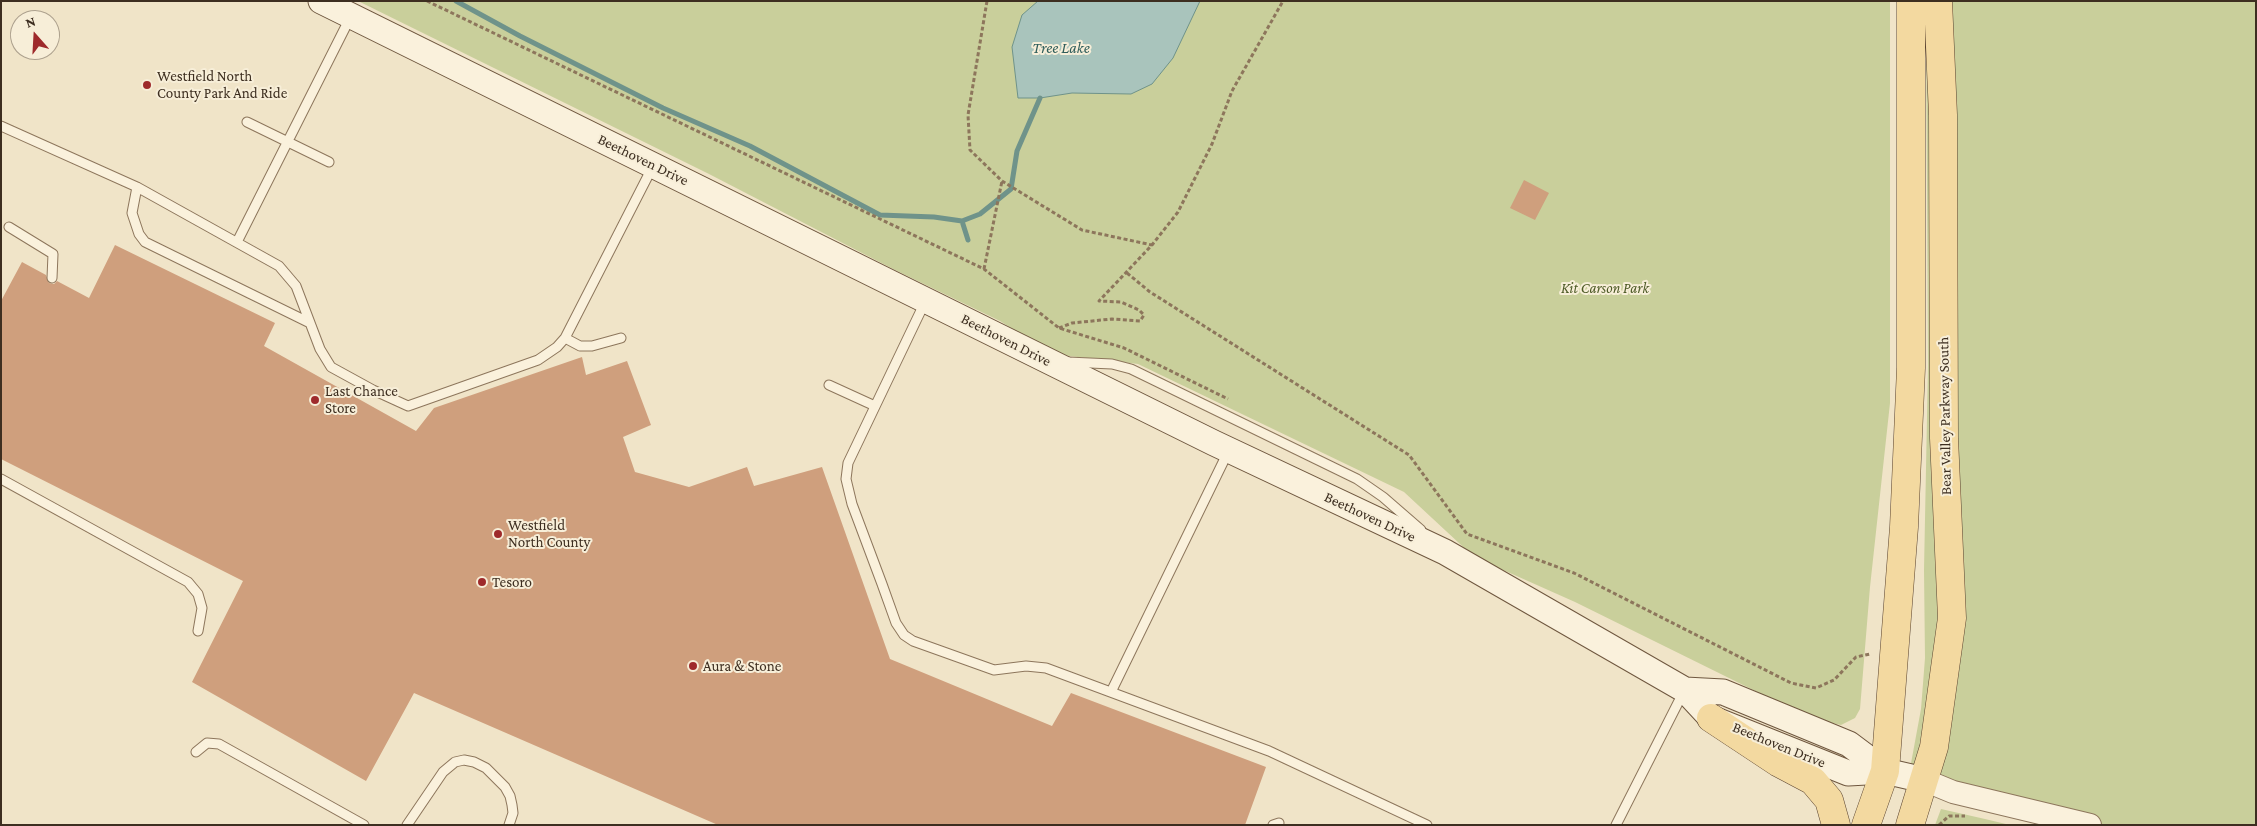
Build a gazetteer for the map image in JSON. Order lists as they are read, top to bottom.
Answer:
{
  "streets": {
    "main road": ["Beethoven Drive", "Bear Valley Parkway South"]
  },
  "crossings": [
    ["Beethoven Drive", "Bear Valley Parkway South"]
  ],
  "water": ["Tree Lake"],
  "parks": ["Kit Carson Park"],
  "places": [
    "Westfield North County Park And Ride",
    "Last Chance Store",
    "Westfield North County",
    "Tesoro",
    "Aura & Stone"
  ],
  "north": "top"
}
